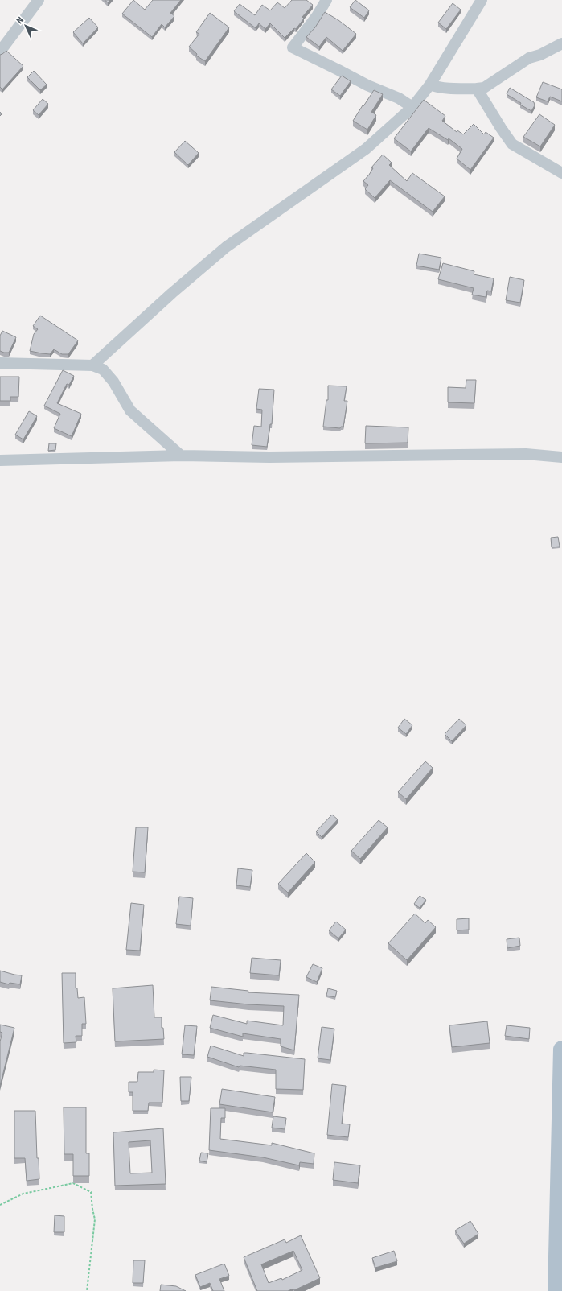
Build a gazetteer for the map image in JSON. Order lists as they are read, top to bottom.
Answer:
{
  "north": "top left"
}
